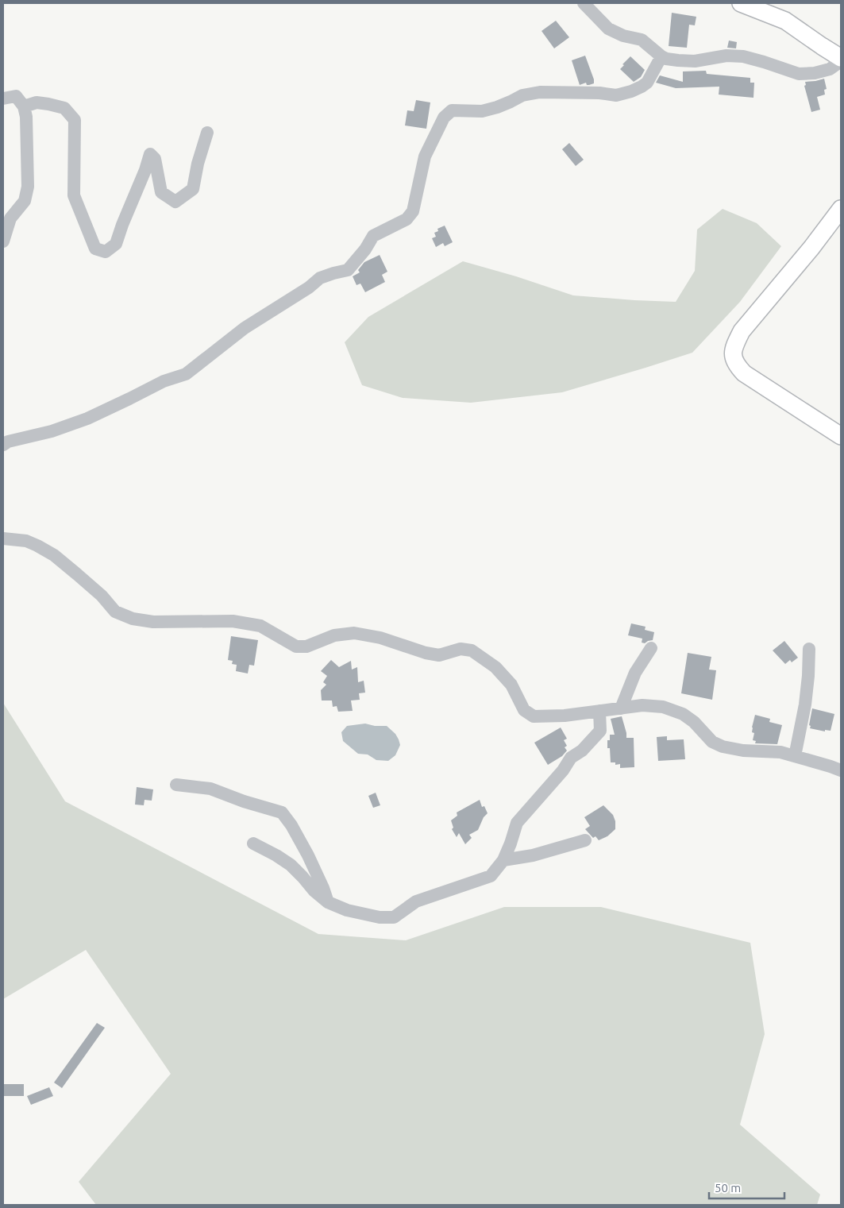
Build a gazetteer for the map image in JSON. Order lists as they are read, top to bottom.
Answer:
{
  "scale_bar": "50 m"
}
